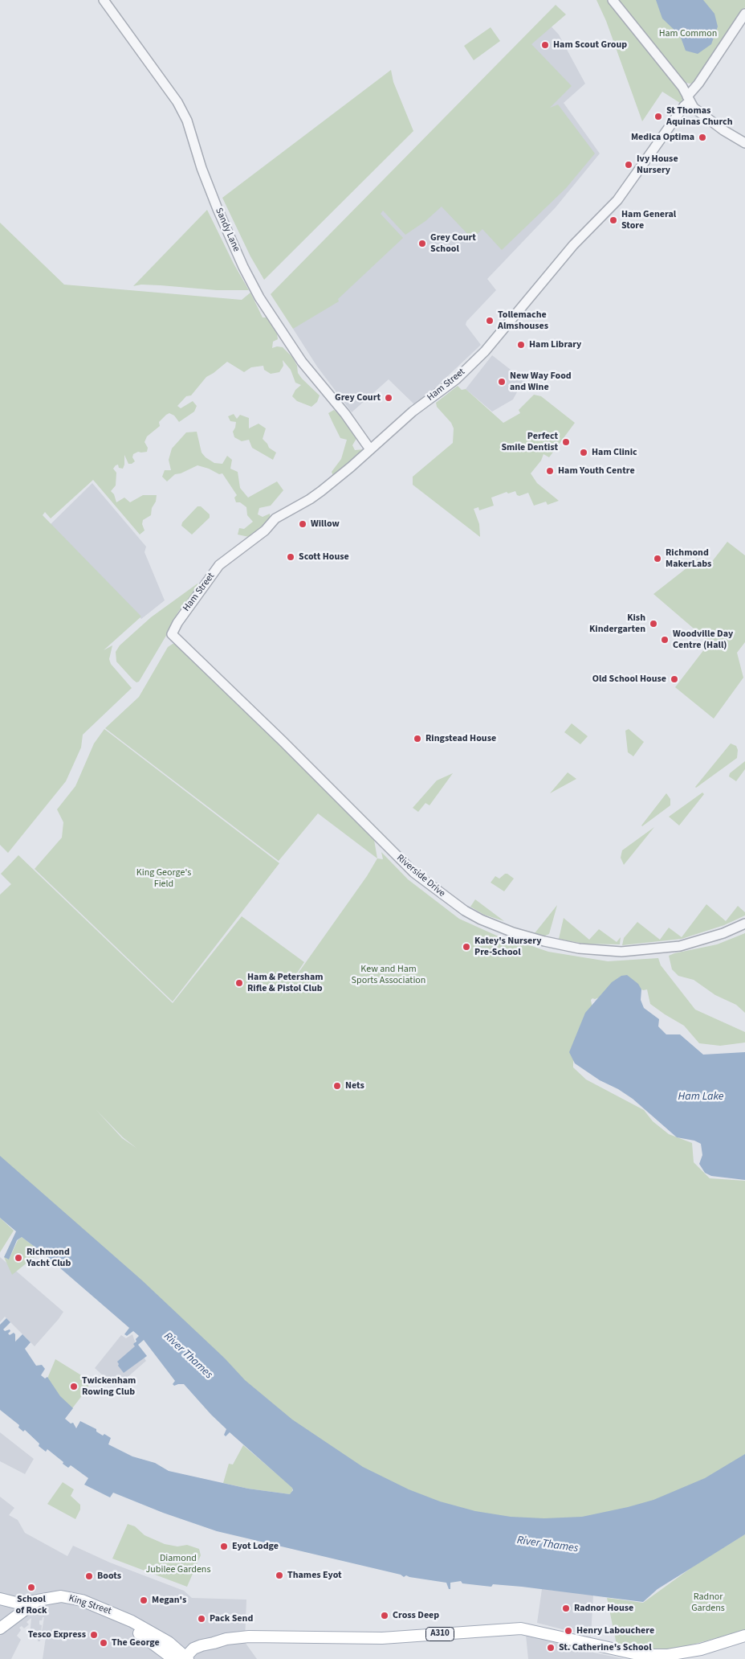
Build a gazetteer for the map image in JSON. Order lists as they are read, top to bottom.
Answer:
{
  "streets": {
    "main road": ["King Street", "A310"],
    "street": ["Sandy Lane", "Ham Street", "Riverside Drive"]
  },
  "crossings": [
    ["Sandy Lane", "Ham Street"],
    ["Ham Street", "Riverside Drive"],
    ["King Street", "A310"]
  ],
  "water": ["Ham Lake", "River Thames"],
  "parks": [
    "Ham Common",
    "King George's Field",
    "Kew and Ham Sports Association",
    "Diamond Jubilee Gardens",
    "Radnor Gardens"
  ],
  "places": [
    "Ham Scout Group",
    "St Thomas Aquinas Church",
    "Medica Optima",
    "Ivy House Nursery",
    "Ham General Store",
    "Grey Court School",
    "Tollemache Almshouses",
    "Ham Library",
    "New Way Food and Wine",
    "Grey Court",
    "Perfect Smile Dentist",
    "Ham Clinic",
    "Ham Youth Centre",
    "Willow",
    "Scott House",
    "Richmond MakerLabs",
    "Kish Kindergarten",
    "Woodville Day Centre (Hall)",
    "Old School House",
    "Ringstead House",
    "Katey's Nursery Pre-School",
    "Ham & Petersham Rifle & Pistol Club",
    "Nets",
    "Richmond Yacht Club",
    "Twickenham Rowing Club",
    "Eyot Lodge",
    "Thames Eyot",
    "Boots",
    "School of Rock",
    "Megan's",
    "Radnor House",
    "Cross Deep",
    "Pack Send",
    "Henry Labouchere",
    "Tesco Express",
    "The George",
    "St. Catherine's School"
  ]
}
